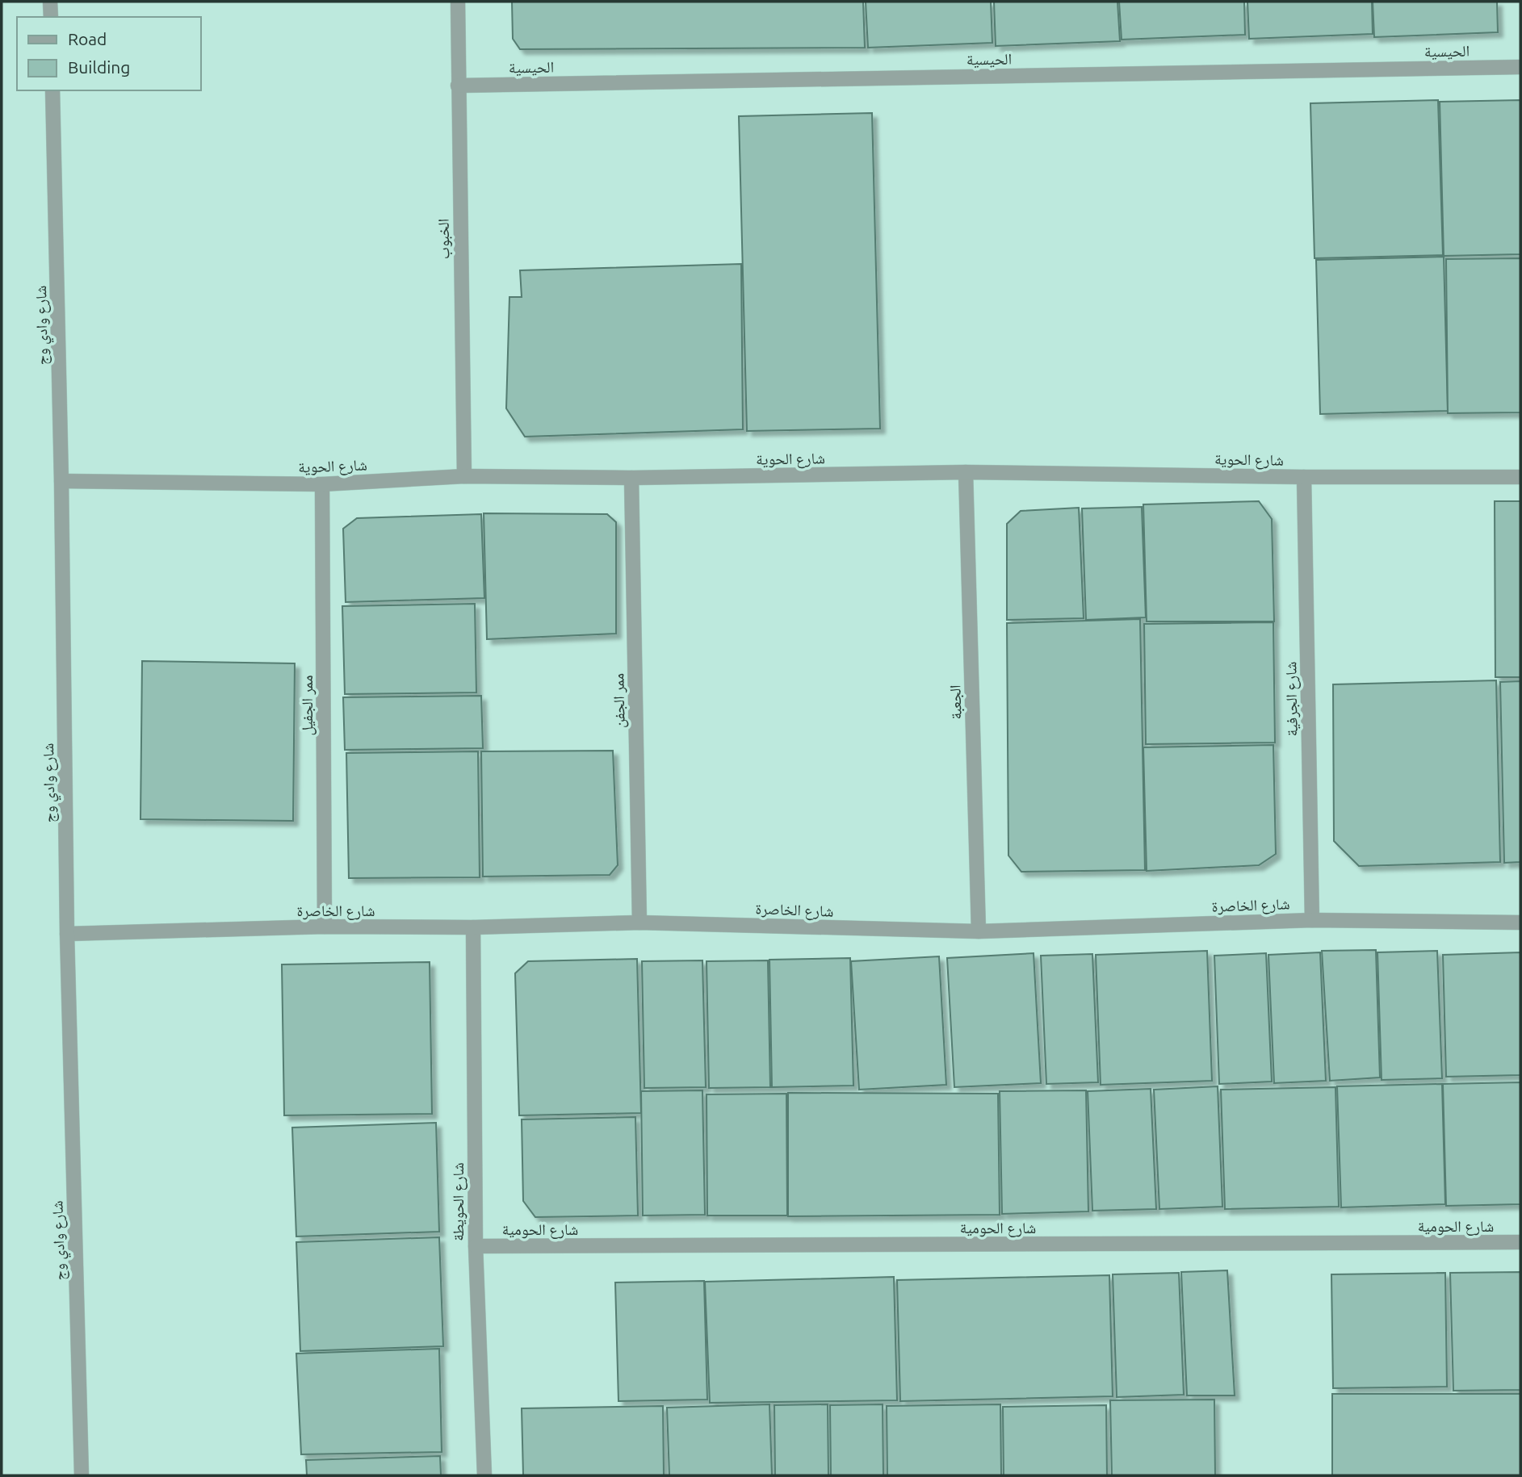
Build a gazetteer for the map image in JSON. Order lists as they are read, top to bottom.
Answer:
{
  "streets": {
    "street": [
      "الحيسية",
      "الخبوب",
      "شارع وادي وج",
      "شارع الحوية",
      "شارع الجرفية",
      "ممر الجفن",
      "الجعبة",
      "ممر الجفيل",
      "شارع الخاصرة",
      "شارع الحويطة",
      "شارع الحومية"
    ]
  },
  "crossings": [
    ["الحيسية", "الخبوب"],
    ["الخبوب", "شارع الحوية"],
    ["شارع وادي وج", "شارع الحوية"],
    ["شارع وادي وج", "شارع الخاصرة"],
    ["شارع الحوية", "شارع الجرفية"],
    ["شارع الحوية", "ممر الجفن"],
    ["شارع الحوية", "الجعبة"],
    ["شارع الحوية", "ممر الجفيل"],
    ["شارع الجرفية", "شارع الخاصرة"],
    ["ممر الجفن", "شارع الخاصرة"],
    ["الجعبة", "شارع الخاصرة"],
    ["ممر الجفيل", "شارع الخاصرة"],
    ["شارع الخاصرة", "شارع الحويطة"],
    ["شارع الحويطة", "شارع الحومية"]
  ],
  "legend": ["Road", "Building"]
}
